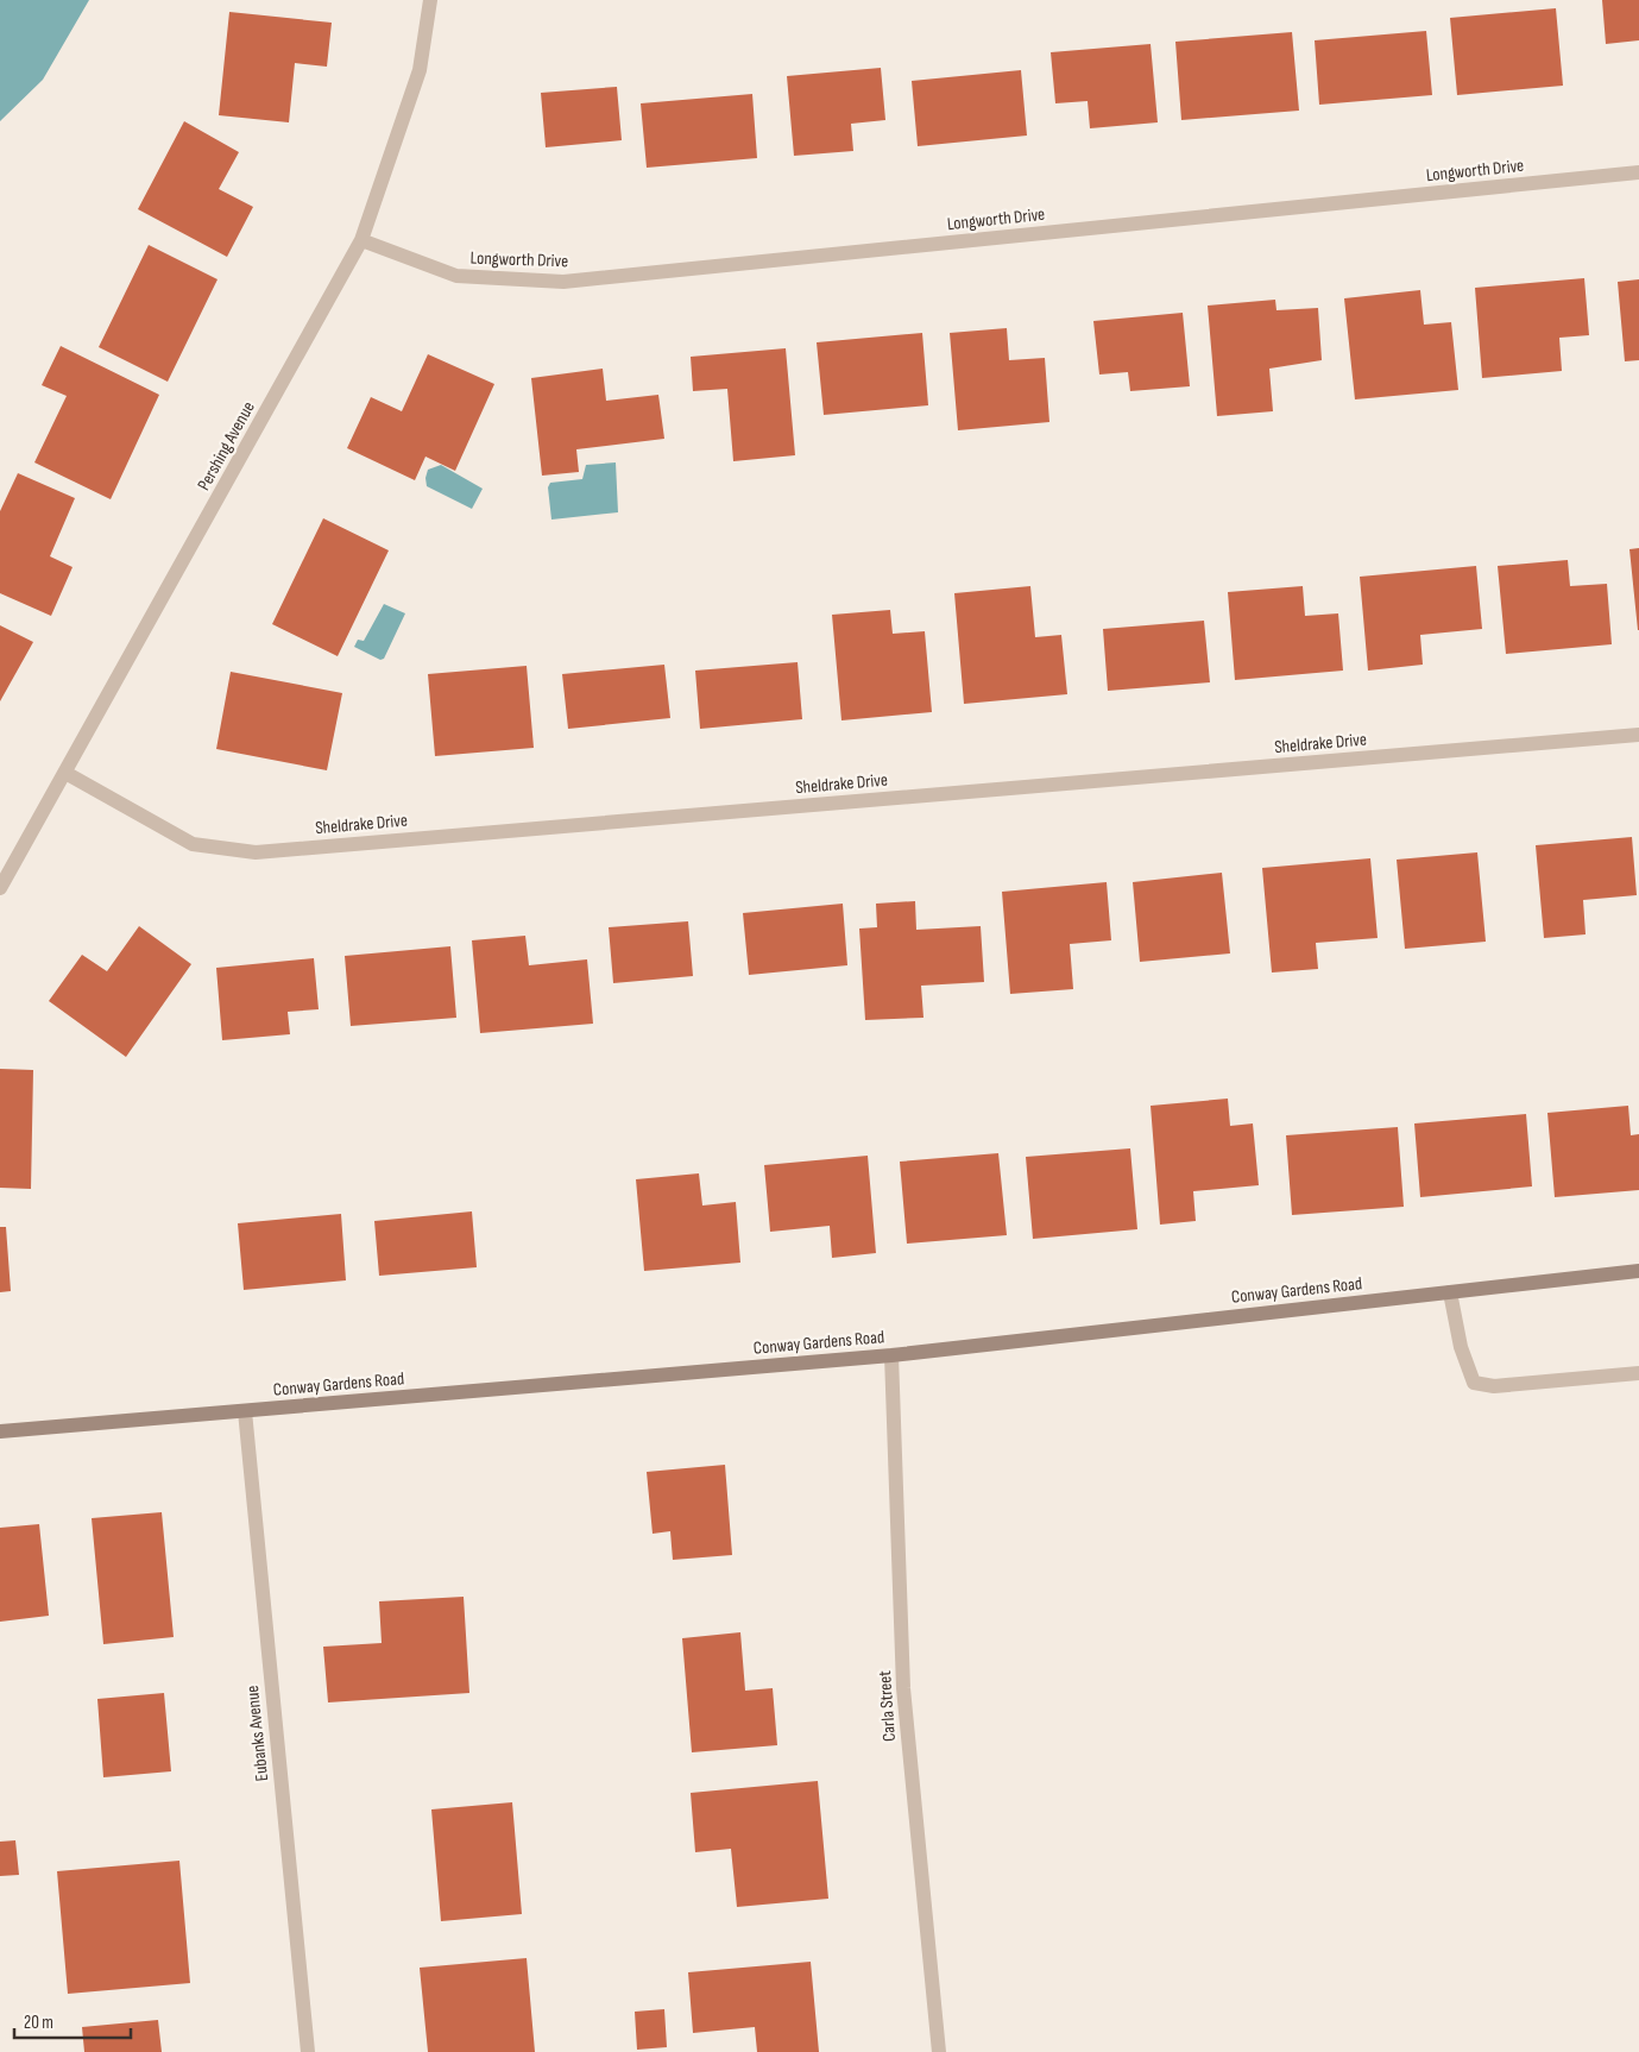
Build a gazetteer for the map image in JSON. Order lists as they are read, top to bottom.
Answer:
{
  "streets": {
    "street": [
      "Longworth Drive",
      "Pershing Avenue",
      "Sheldrake Drive",
      "Conway Gardens Road",
      "Carla Street",
      "Eubanks Avenue"
    ]
  },
  "crossings": [
    ["Longworth Drive", "Pershing Avenue"],
    ["Pershing Avenue", "Sheldrake Drive"],
    ["Conway Gardens Road", "Carla Street"],
    ["Conway Gardens Road", "Eubanks Avenue"]
  ],
  "scale_bar": "20 m"
}
